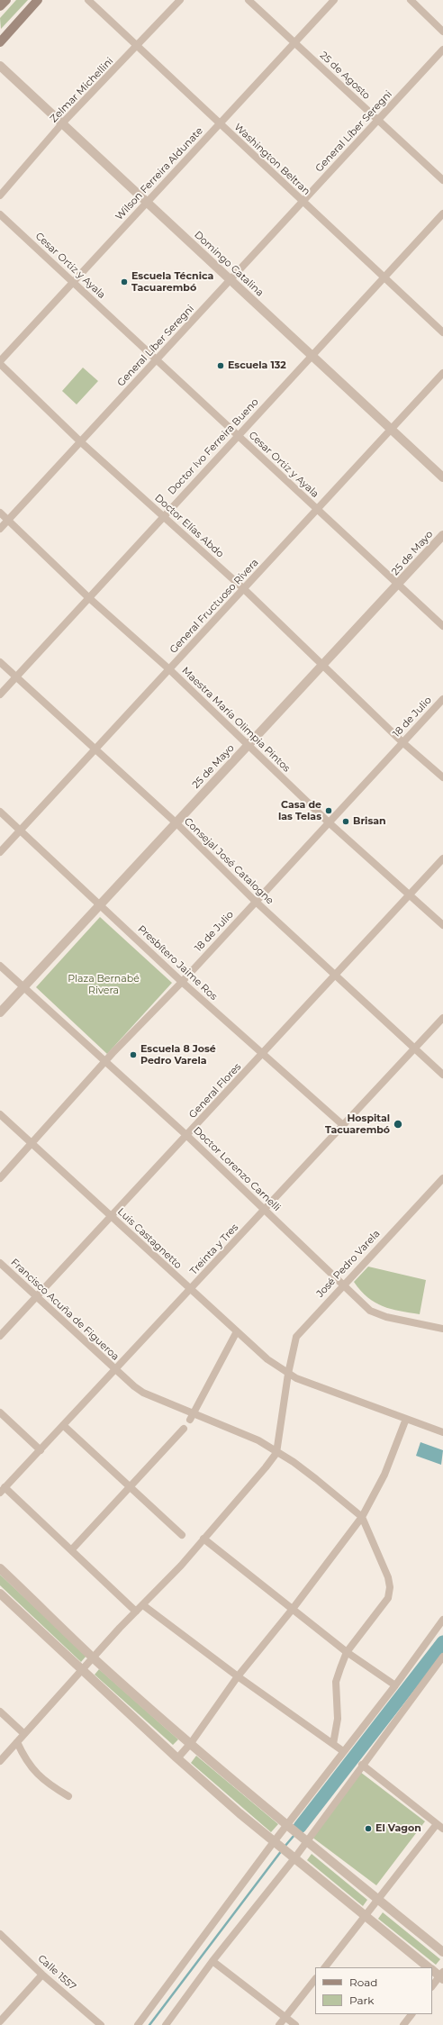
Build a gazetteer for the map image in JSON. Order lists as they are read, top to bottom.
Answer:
{
  "streets": {
    "street": [
      "25 de Agosto",
      "Zelmar Michellini",
      "General Líber Seregni",
      "Washington Beltran",
      "Wilson Ferreira Aldunate",
      "Domingo Catalina",
      "Cesar Ortiz y Ayala",
      "Doctor Ivo Ferreira Bueno",
      "Doctor Elías Abdo",
      "25 de Mayo",
      "General Fructuoso Rivera",
      "18 de Julio",
      "Maestra María Olimpia Pintos",
      "Consejal José Catalogne",
      "Presbítero Jaime Ros",
      "General Flores",
      "Doctor Lorenzo Carnelli",
      "Luis Castagnetto",
      "Treinta y Tres",
      "José Pedro Varela",
      "Francisco Acuña de Figueroa",
      "Calle 1557"
    ]
  },
  "crossings": [
    ["25 de Agosto", "General Líber Seregni"],
    ["25 de Agosto", "Wilson Ferreira Aldunate"],
    ["Zelmar Michellini", "Washington Beltran"],
    ["Zelmar Michellini", "Domingo Catalina"],
    ["General Líber Seregni", "Washington Beltran"],
    ["General Líber Seregni", "Domingo Catalina"],
    ["General Líber Seregni", "Cesar Ortiz y Ayala"],
    ["General Líber Seregni", "Doctor Elías Abdo"],
    ["General Líber Seregni", "Maestra María Olimpia Pintos"],
    ["Washington Beltran", "Wilson Ferreira Aldunate"],
    ["Washington Beltran", "Doctor Ivo Ferreira Bueno"],
    ["Wilson Ferreira Aldunate", "Domingo Catalina"],
    ["Wilson Ferreira Aldunate", "Cesar Ortiz y Ayala"],
    ["Wilson Ferreira Aldunate", "Doctor Elías Abdo"],
    ["Domingo Catalina", "Doctor Ivo Ferreira Bueno"],
    ["Domingo Catalina", "General Fructuoso Rivera"],
    ["Cesar Ortiz y Ayala", "Doctor Ivo Ferreira Bueno"],
    ["Cesar Ortiz y Ayala", "25 de Mayo"],
    ["Cesar Ortiz y Ayala", "General Fructuoso Rivera"],
    ["Doctor Ivo Ferreira Bueno", "Doctor Elías Abdo"],
    ["Doctor Ivo Ferreira Bueno", "Maestra María Olimpia Pintos"],
    ["Doctor Ivo Ferreira Bueno", "Consejal José Catalogne"],
    ["Doctor Elías Abdo", "25 de Mayo"],
    ["Doctor Elías Abdo", "General Fructuoso Rivera"],
    ["Doctor Elías Abdo", "18 de Julio"],
    ["25 de Mayo", "Maestra María Olimpia Pintos"],
    ["25 de Mayo", "Consejal José Catalogne"],
    ["25 de Mayo", "Presbítero Jaime Ros"],
    ["25 de Mayo", "Doctor Lorenzo Carnelli"],
    ["General Fructuoso Rivera", "Maestra María Olimpia Pintos"],
    ["General Fructuoso Rivera", "Consejal José Catalogne"],
    ["General Fructuoso Rivera", "Presbítero Jaime Ros"],
    ["18 de Julio", "Maestra María Olimpia Pintos"],
    ["18 de Julio", "Consejal José Catalogne"],
    ["18 de Julio", "Presbítero Jaime Ros"],
    ["18 de Julio", "Doctor Lorenzo Carnelli"],
    ["18 de Julio", "Luis Castagnetto"],
    ["Maestra María Olimpia Pintos", "General Flores"],
    ["Consejal José Catalogne", "General Flores"],
    ["Consejal José Catalogne", "Treinta y Tres"],
    ["Presbítero Jaime Ros", "General Flores"],
    ["Presbítero Jaime Ros", "Treinta y Tres"],
    ["General Flores", "Doctor Lorenzo Carnelli"],
    ["General Flores", "Luis Castagnetto"],
    ["General Flores", "Francisco Acuña de Figueroa"],
    ["Doctor Lorenzo Carnelli", "Treinta y Tres"],
    ["Doctor Lorenzo Carnelli", "José Pedro Varela"],
    ["Luis Castagnetto", "Treinta y Tres"],
    ["Luis Castagnetto", "José Pedro Varela"],
    ["Treinta y Tres", "Francisco Acuña de Figueroa"],
    ["José Pedro Varela", "Francisco Acuña de Figueroa"]
  ],
  "parks": ["Plaza Bernabé Rivera"],
  "places": [
    "Escuela Técnica Tacuarembó",
    "Escuela 132",
    "Casa de las Telas",
    "Brisan",
    "Escuela 8 José Pedro Varela",
    "Hospital Tacuarembó",
    "El Vagon"
  ],
  "legend": ["Road", "Park"]
}
